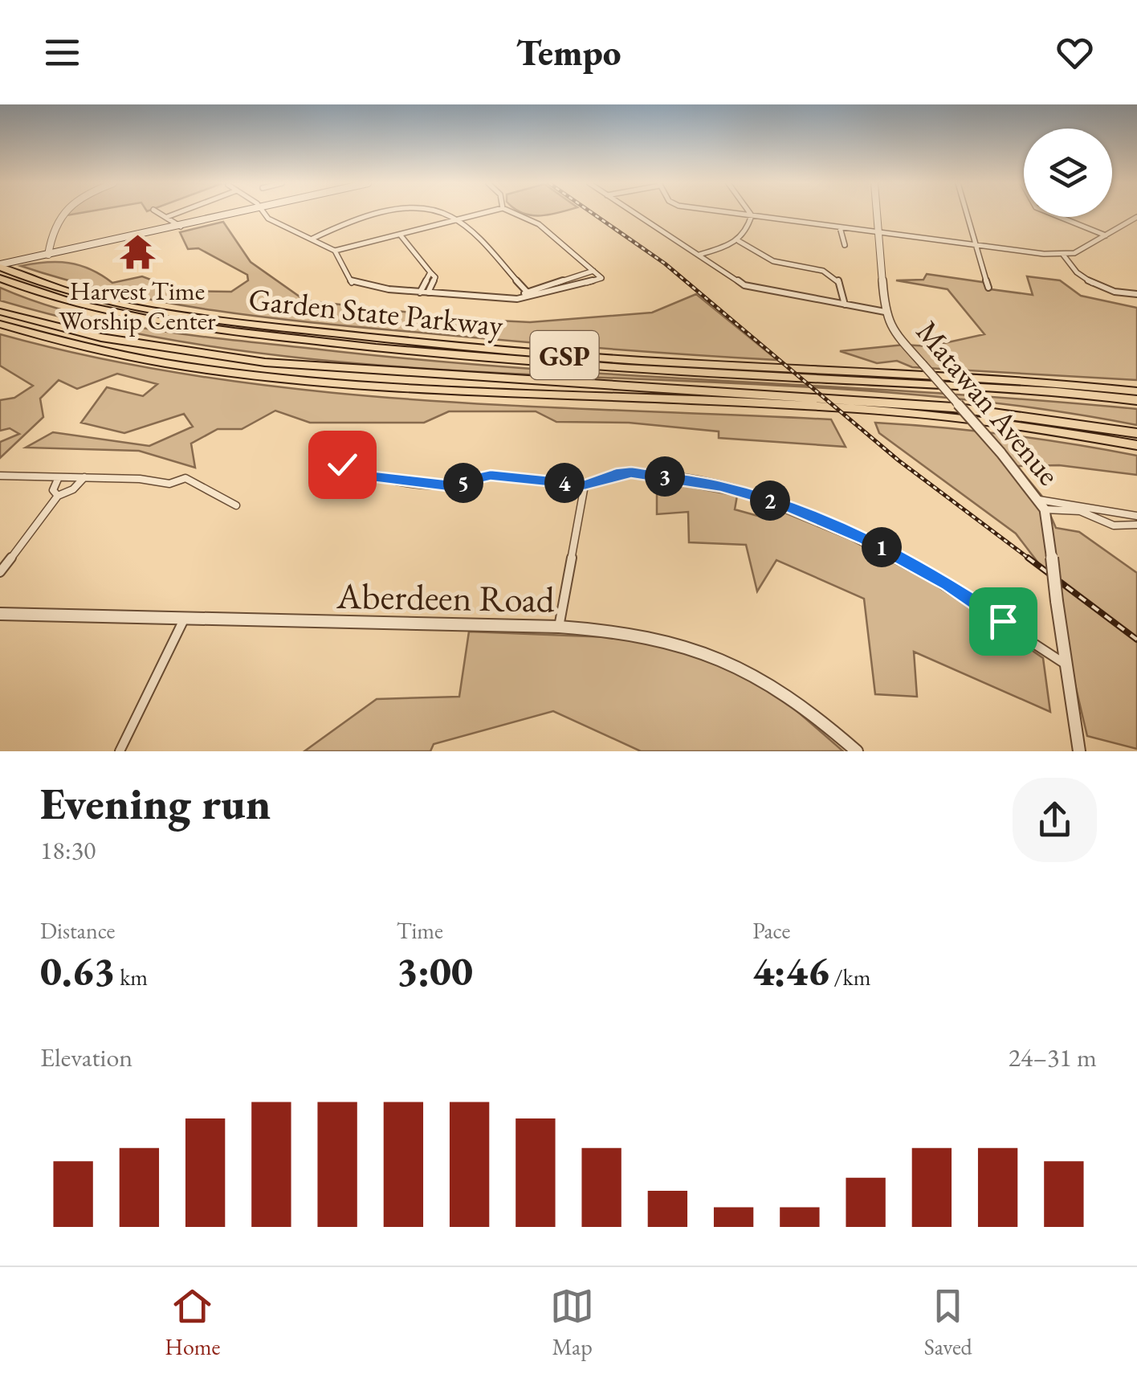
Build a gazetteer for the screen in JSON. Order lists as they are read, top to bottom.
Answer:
{
  "streets": {
    "highway": ["Garden State Parkway", "GSP"],
    "street": ["Matawan Avenue", "Aberdeen Road"]
  },
  "places": {
    "temple": ["Harvest Time Worship Center"]
  },
  "page": {
    "header": "Tempo",
    "pins": [
      "3",
      "4",
      "5",
      "2",
      "1"
    ],
    "heading": ["Evening run", "18:30"],
    "stats": [
      ["Distance", "0.63 km"],
      ["Time", "3:00"],
      ["Pace", "4:46 /km"]
    ],
    "chart": ["Elevation", "24–31 m"],
    "tabs": ["Home", "Map", "Saved"]
  }
}
